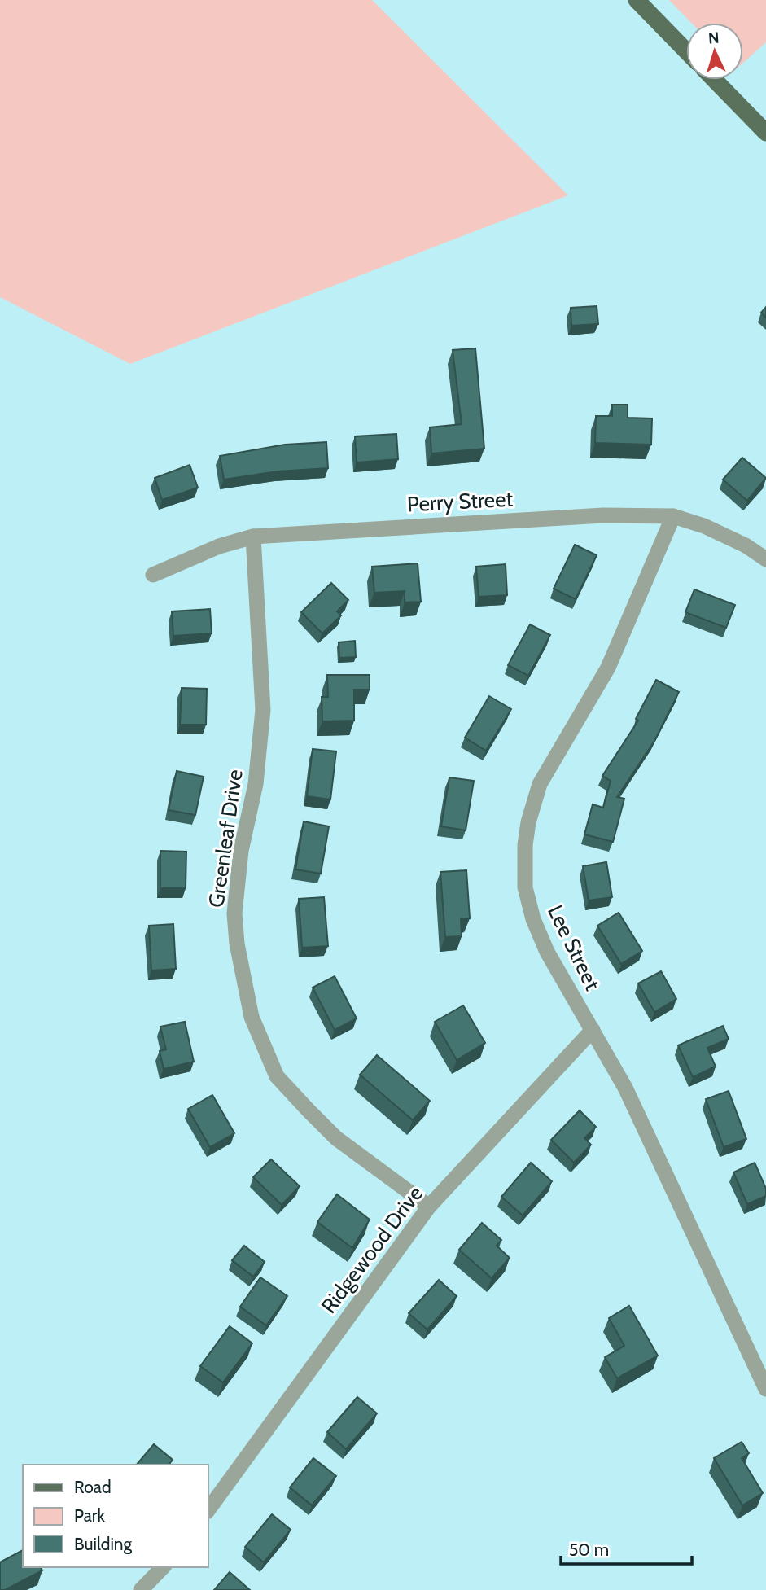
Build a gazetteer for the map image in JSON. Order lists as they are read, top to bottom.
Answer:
{
  "streets": {
    "street": [
      "Perry Street",
      "Greenleaf Drive",
      "Lee Street",
      "Ridgewood Drive"
    ]
  },
  "crossings": [
    ["Perry Street", "Greenleaf Drive"],
    ["Perry Street", "Lee Street"],
    ["Greenleaf Drive", "Ridgewood Drive"],
    ["Lee Street", "Ridgewood Drive"]
  ],
  "legend": ["Road", "Park", "Building"],
  "scale_bar": "50 m",
  "north": "top"
}
